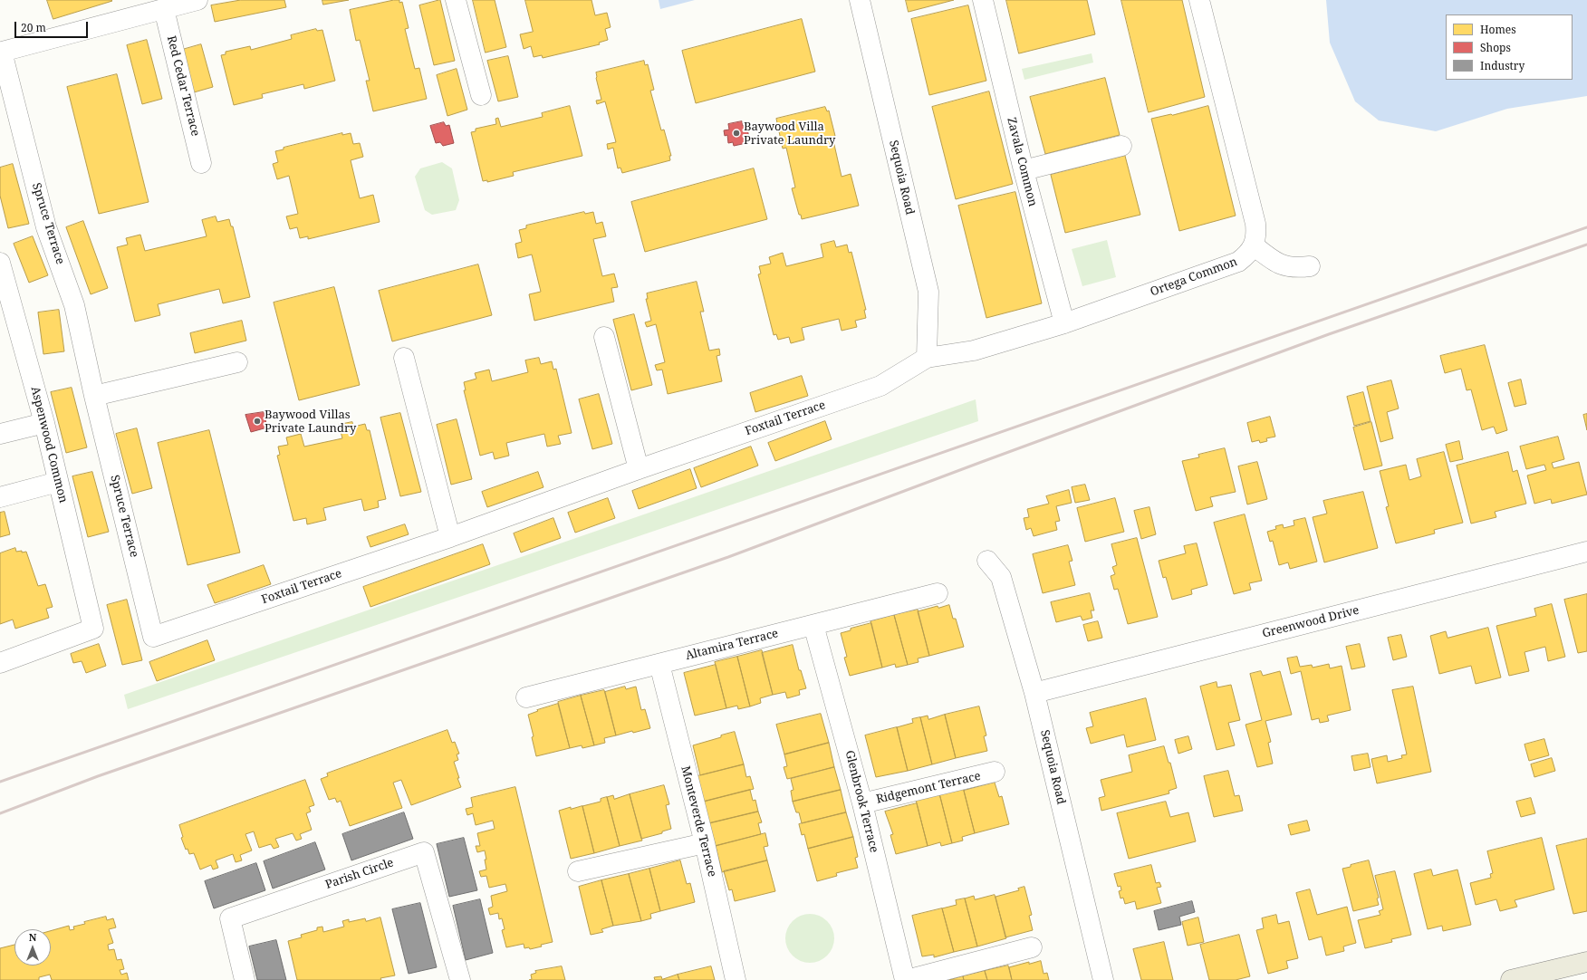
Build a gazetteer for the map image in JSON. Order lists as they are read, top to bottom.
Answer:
{
  "streets": {
    "street": [
      "Red Cedar Terrace",
      "Zavala Common",
      "Sequoia Road",
      "Spruce Terrace",
      "Ortega Common",
      "Foxtail Terrace",
      "Aspenwood Common",
      "Greenwood Drive",
      "Altamira Terrace",
      "Ridgemont Terrace",
      "Glenbrook Terrace",
      "Monteverde Terrace",
      "Parish Circle"
    ]
  },
  "crossings": [
    ["Red Cedar Terrace", "Spruce Terrace"],
    ["Zavala Common", "Ortega Common"],
    ["Sequoia Road", "Ortega Common"],
    ["Sequoia Road", "Foxtail Terrace"],
    ["Sequoia Road", "Greenwood Drive"],
    ["Spruce Terrace", "Foxtail Terrace"],
    ["Ortega Common", "Foxtail Terrace"],
    ["Altamira Terrace", "Glenbrook Terrace"],
    ["Altamira Terrace", "Monteverde Terrace"],
    ["Ridgemont Terrace", "Glenbrook Terrace"]
  ],
  "places": ["Baywood Villa Private Laundry", "Baywood Villas Private Laundry"],
  "legend": ["Homes", "Shops", "Industry"],
  "scale_bar": "20 m",
  "north": "top"
}
